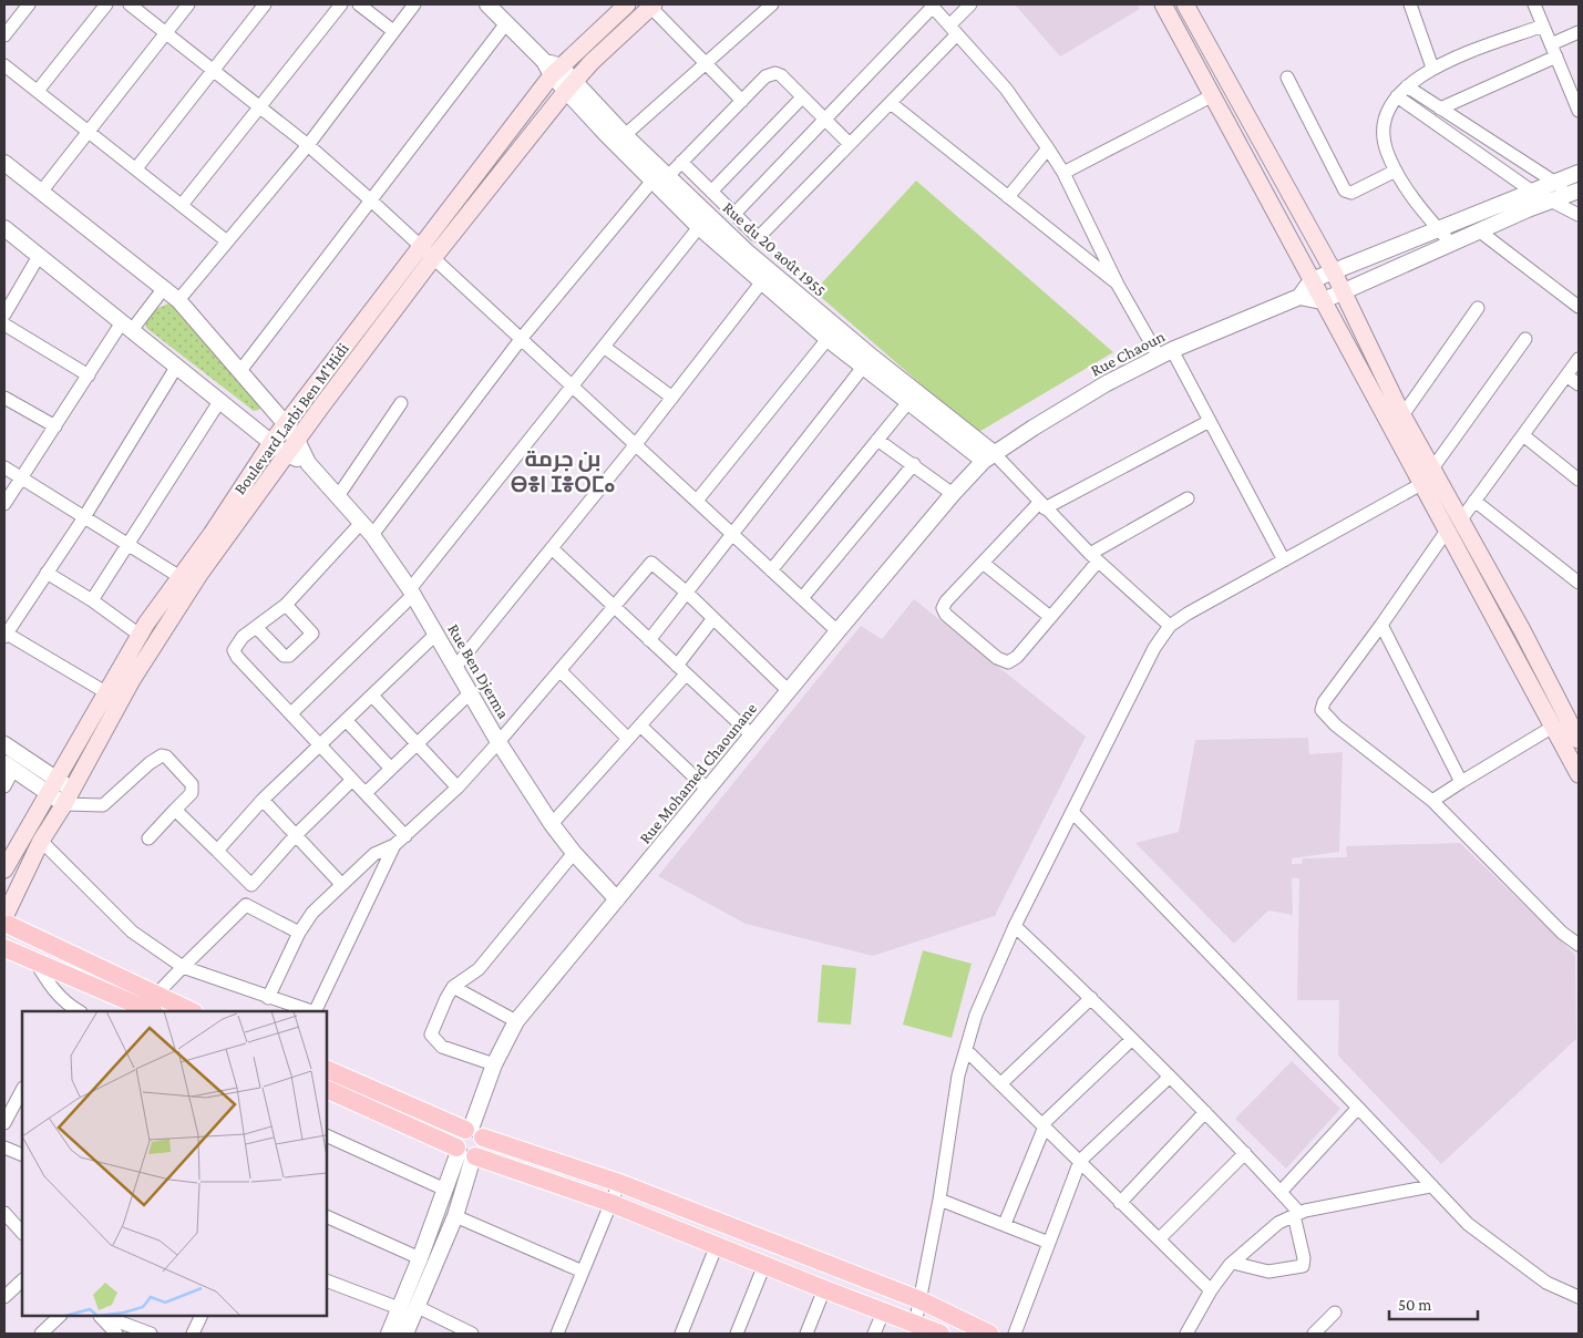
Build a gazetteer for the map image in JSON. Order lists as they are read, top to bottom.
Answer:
{
  "streets": {
    "main road": ["Boulevard Larbi Ben M'Hidi"],
    "street": [
      "Rue du 20 août 1955",
      "Rue Chaoun",
      "Rue Ben Djerma",
      "Rue Mohamed Chaounane"
    ]
  },
  "crossings": [
    ["Rue du 20 août 1955", "Rue Chaoun"],
    ["Rue du 20 août 1955", "Boulevard Larbi Ben M'Hidi"],
    ["Rue du 20 août 1955", "Rue Mohamed Chaounane"],
    ["Rue Chaoun", "Rue Mohamed Chaounane"],
    ["Boulevard Larbi Ben M'Hidi", "Rue Ben Djerma"],
    ["Rue Ben Djerma", "Rue Mohamed Chaounane"]
  ],
  "districts": ["بن جرمة ⴱⴻⵏ ⵊⴻⵔⵎⴰ"],
  "scale_bar": "50 m"
}
